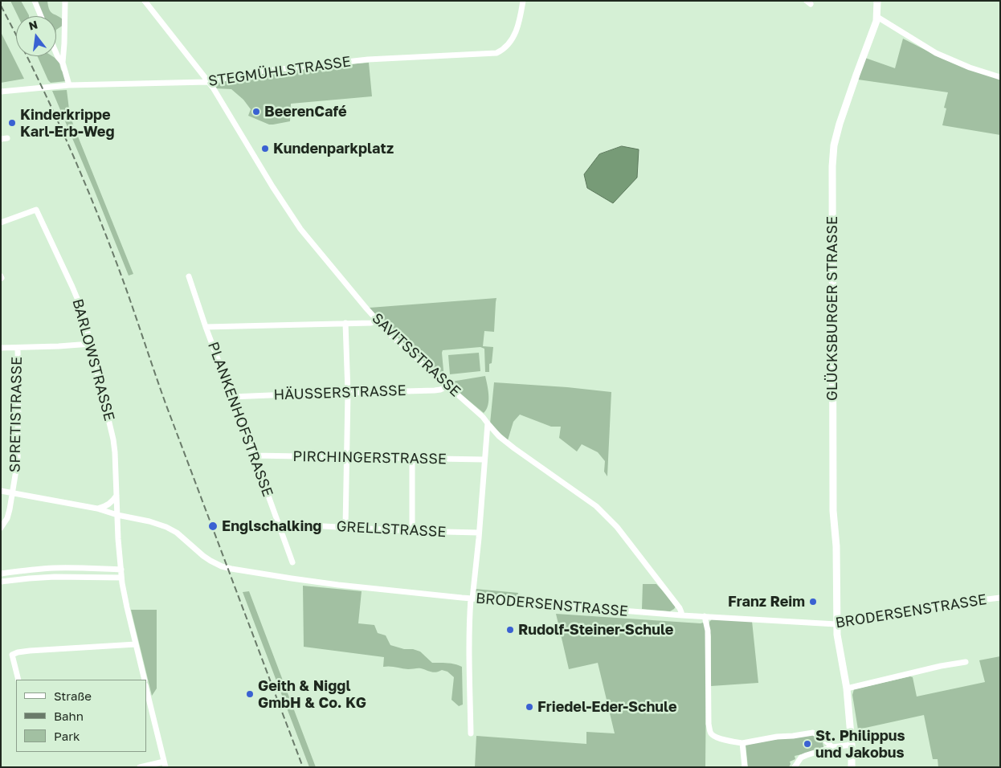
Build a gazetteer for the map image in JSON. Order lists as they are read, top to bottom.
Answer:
{
  "streets": {
    "street": [
      "STEGMÜHLSTRASSE",
      "GLÜCKSBURGER STRASSE",
      "SAVITSSTRASSE",
      "BARLOWSTRASSE",
      "HÄUSSERSTRASSE",
      "SPRETISTRASSE",
      "PLANKENHOFSTRASSE",
      "PIRCHINGERSTRASSE",
      "GRELLSTRASSE",
      "BRODERSENSTRASSE"
    ]
  },
  "crossings": [
    ["STEGMÜHLSTRASSE", "SAVITSSTRASSE"],
    ["GLÜCKSBURGER STRASSE", "BRODERSENSTRASSE"],
    ["SAVITSSTRASSE", "HÄUSSERSTRASSE"],
    ["SAVITSSTRASSE", "BRODERSENSTRASSE"],
    ["BARLOWSTRASSE", "BRODERSENSTRASSE"],
    ["HÄUSSERSTRASSE", "PLANKENHOFSTRASSE"],
    ["SPRETISTRASSE", "BRODERSENSTRASSE"],
    ["PLANKENHOFSTRASSE", "PIRCHINGERSTRASSE"],
    ["PLANKENHOFSTRASSE", "GRELLSTRASSE"]
  ],
  "places": [
    "BeerenCafé",
    "Kinderkrippe Karl-Erb-Weg",
    "Kundenparkplatz",
    "Englschalking",
    "Franz Reim",
    "Rudolf-Steiner-Schule",
    "Geith & Niggl GmbH & Co. KG",
    "Friedel-Eder-Schule",
    "St. Philippus und Jakobus"
  ],
  "legend": ["Straße", "Bahn", "Park"],
  "north": "top"
}
